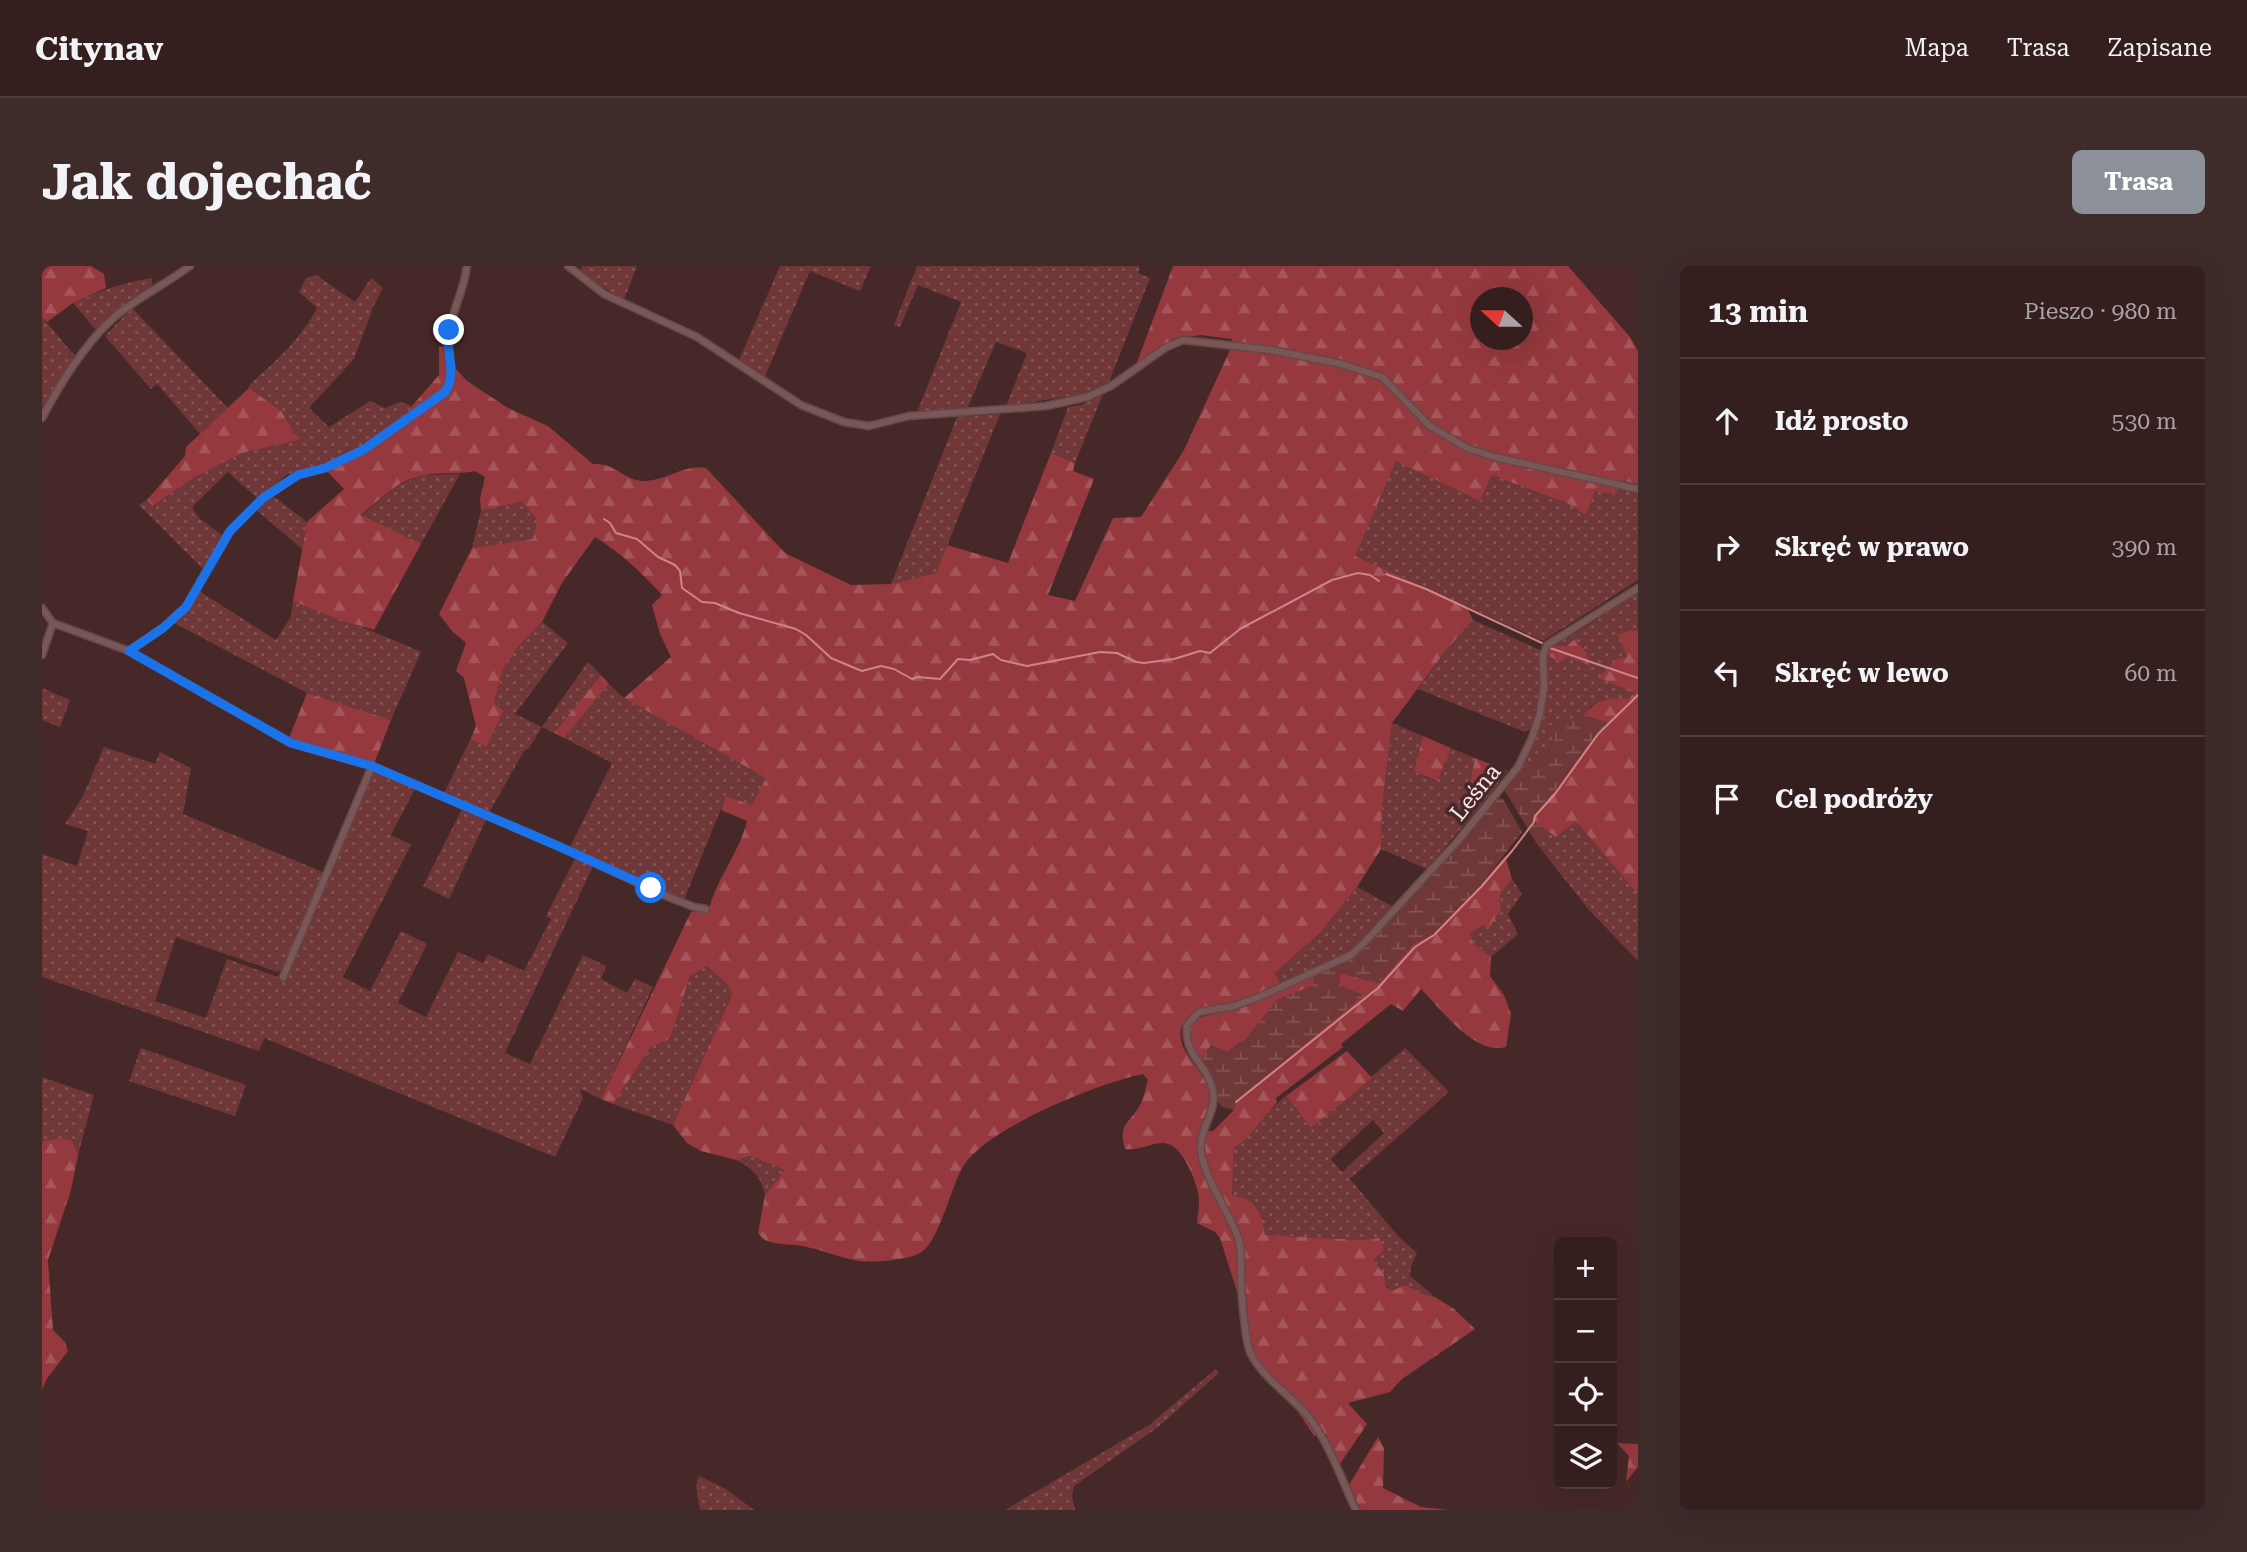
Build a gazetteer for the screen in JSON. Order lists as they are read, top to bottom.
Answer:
{
  "streets": {
    "street": ["Leśna"]
  },
  "north": "left",
  "page": {
    "header": "Citynav",
    "nav": ["Mapa", "Trasa", "Zapisane"],
    "buttons": "Trasa",
    "title": "Jak dojechać",
    "heading": ["13 min", "Pieszo · 980 m"],
    "list": [
      ["Idź prosto", "530 m"],
      ["Skręć w prawo", "390 m"],
      ["Skręć w lewo", "60 m"],
      "Cel podróży"
    ],
    "map_buttons": ["+", "−"]
  }
}
